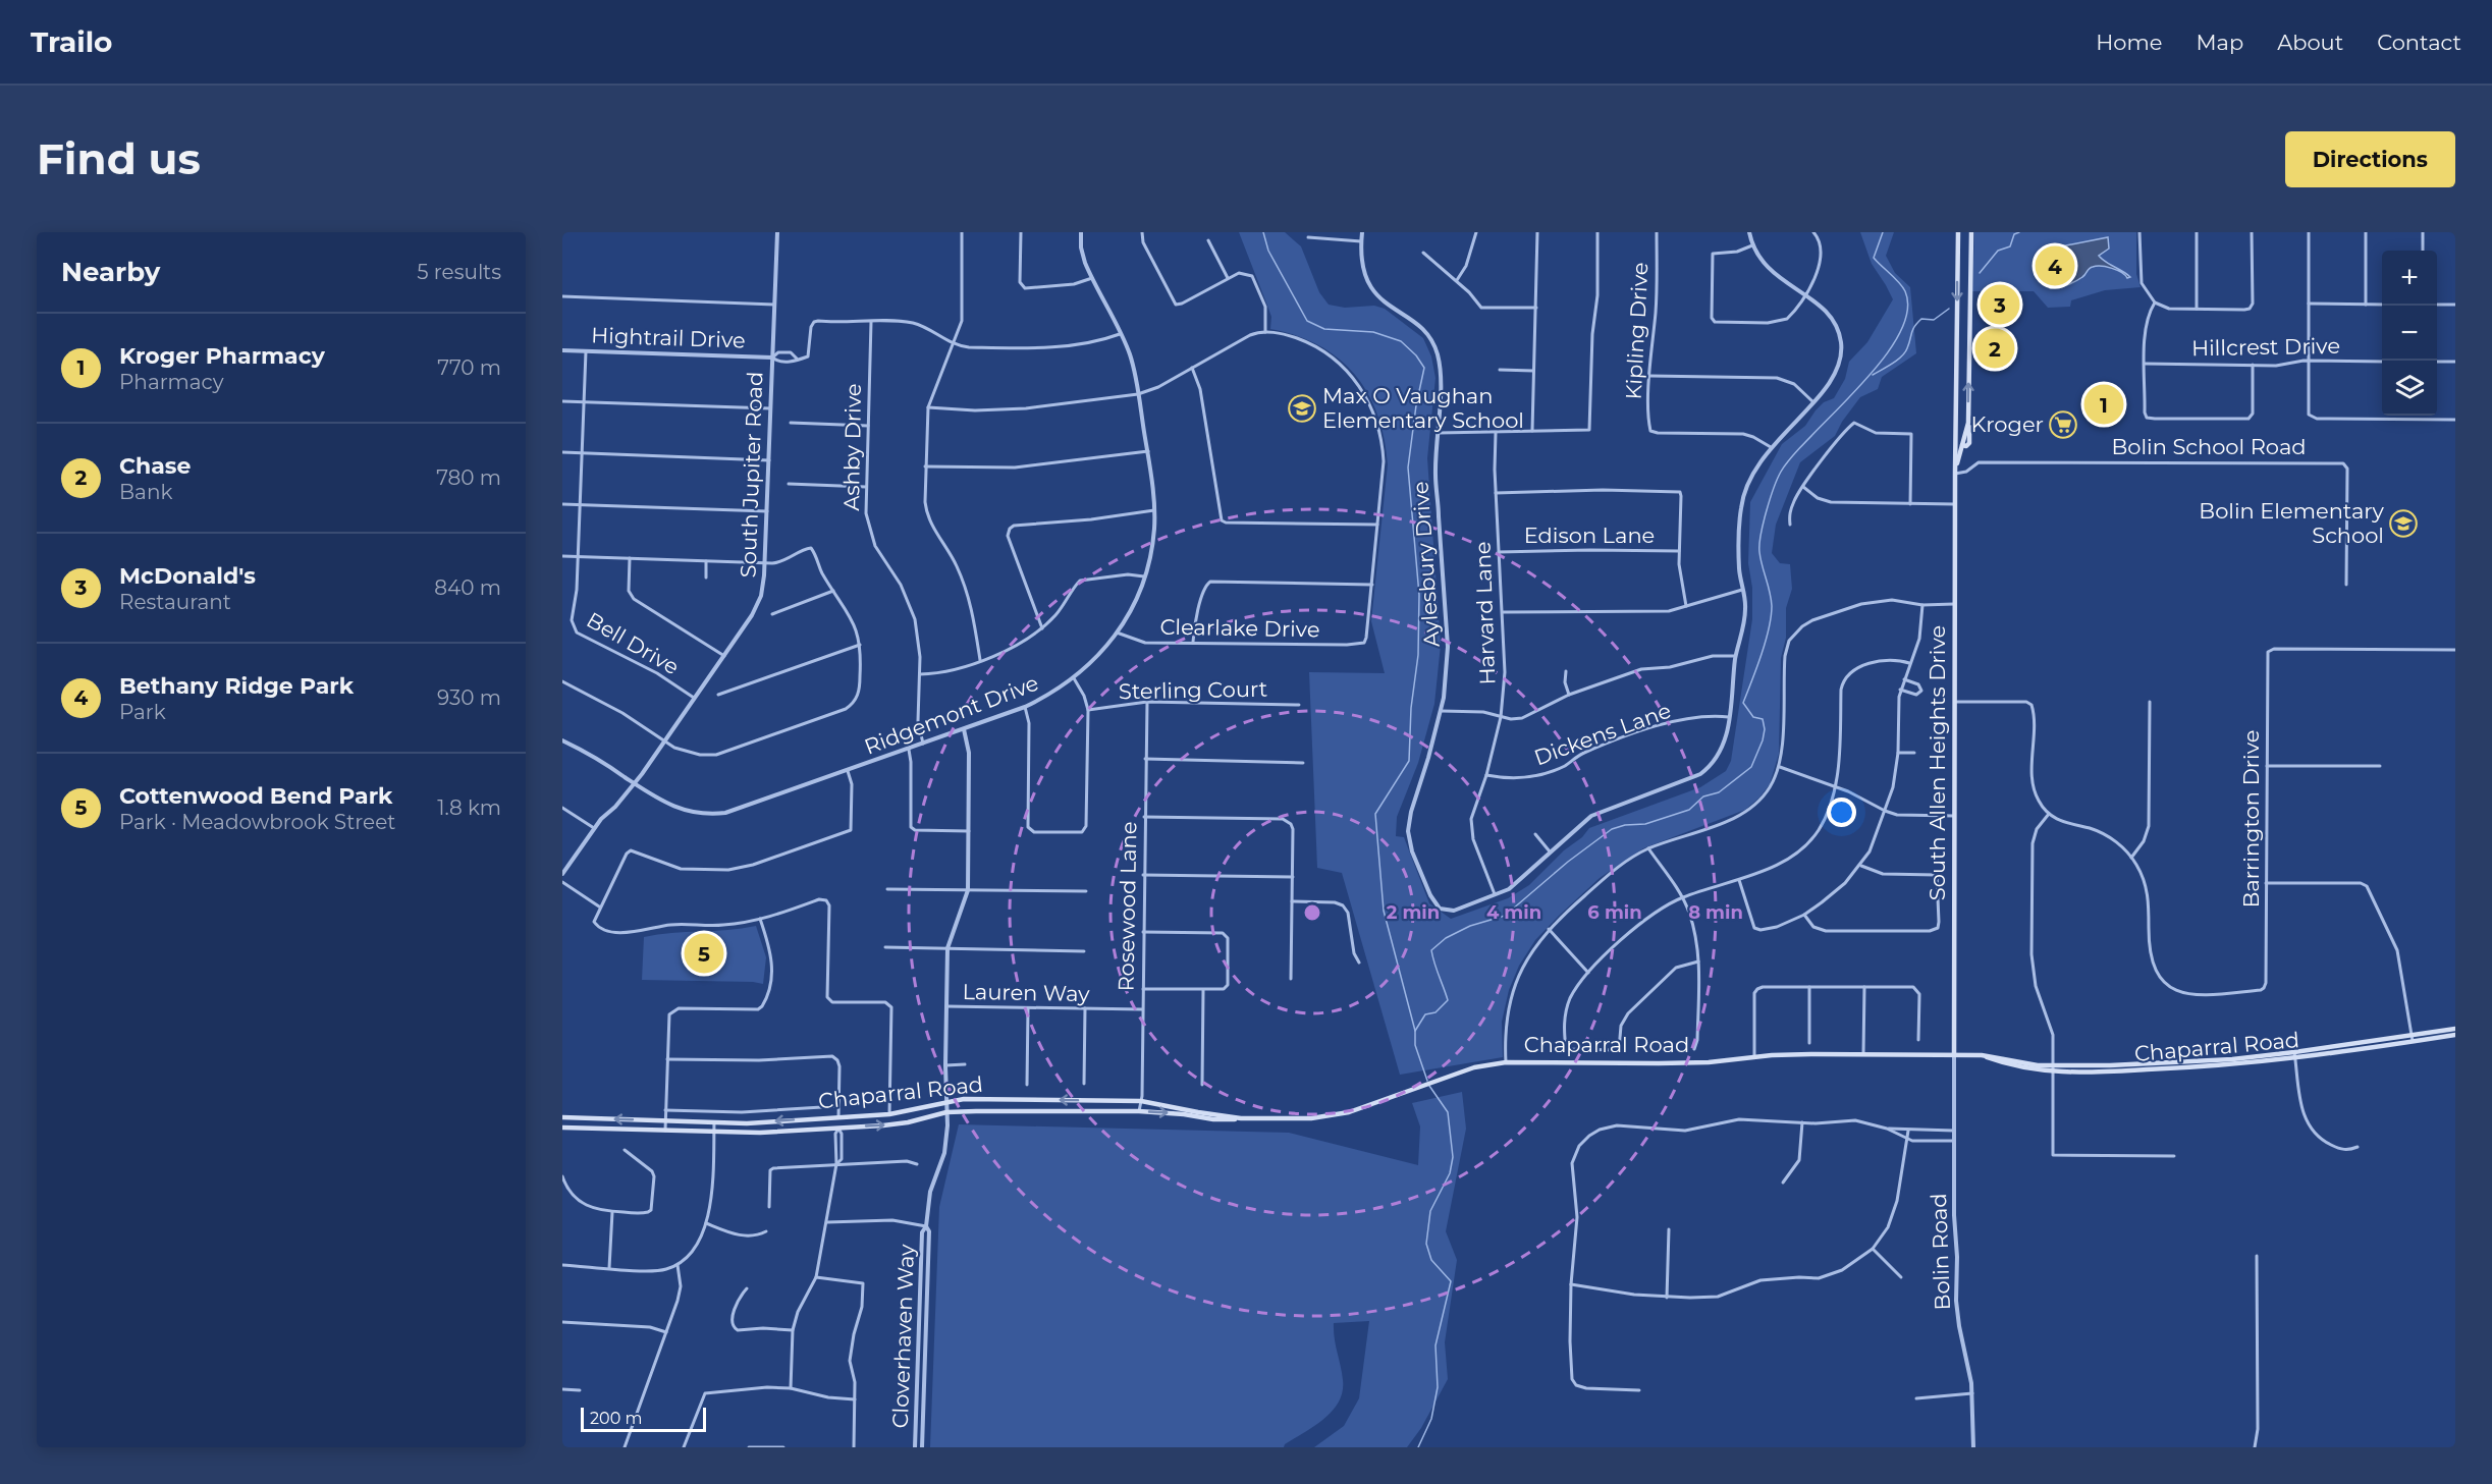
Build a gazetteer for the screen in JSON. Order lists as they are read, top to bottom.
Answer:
{
  "streets": {
    "main road": ["South Allen Heights Drive", "Chaparral Road"],
    "street": [
      "Kipling Drive",
      "Hightrail Drive",
      "Hillcrest Drive",
      "Ashby Drive",
      "Bolin School Road",
      "South Jupiter Road",
      "Edison Lane",
      "Aylesbury Drive",
      "Harvard Lane",
      "Clearlake Drive",
      "Bell Drive",
      "Sterling Court",
      "Ridgemont Drive",
      "Dickens Lane",
      "Barrington Drive",
      "Rosewood Lane",
      "Lauren Way",
      "Bolin Road",
      "Cloverhaven Way"
    ]
  },
  "crossings": [
    ["Hightrail Drive", "South Jupiter Road"],
    ["Hightrail Drive", "Bell Drive"],
    ["Ashby Drive", "Ridgemont Drive"],
    ["Bolin School Road", "South Allen Heights Drive"],
    ["South Jupiter Road", "Bell Drive"],
    ["South Jupiter Road", "Ridgemont Drive"],
    ["Edison Lane", "Harvard Lane"],
    ["Aylesbury Drive", "Harvard Lane"],
    ["Harvard Lane", "Dickens Lane"],
    ["Clearlake Drive", "Ridgemont Drive"],
    ["Sterling Court", "Rosewood Lane"],
    ["Ridgemont Drive", "Cloverhaven Way"],
    ["South Allen Heights Drive", "Chaparral Road"],
    ["South Allen Heights Drive", "Bolin Road"],
    ["Rosewood Lane", "Lauren Way"],
    ["Rosewood Lane", "Chaparral Road"],
    ["Lauren Way", "Cloverhaven Way"],
    ["Chaparral Road", "Bolin Road"],
    ["Chaparral Road", "Cloverhaven Way"]
  ],
  "places": {
    "school or university": ["Max O Vaughan Elementary School", "Bolin Elementary School"],
    "supermarket": ["Kroger"]
  },
  "scale_bar": "200 m",
  "page": {
    "header": "Trailo",
    "nav": [
      "Home",
      "Map",
      "About",
      "Contact"
    ],
    "buttons": "Directions",
    "title": "Find us",
    "heading": ["Nearby", "5 results"],
    "pins": [
      "4",
      "3",
      "2",
      "1",
      "5"
    ],
    "map_buttons": ["+", "−"],
    "list": [
      {
        "mark": "1",
        "name": "Kroger Pharmacy",
        "note": "Pharmacy",
        "value": "770 m"
      },
      {
        "mark": "2",
        "name": "Chase",
        "note": "Bank",
        "value": "780 m"
      },
      {
        "mark": "3",
        "name": "McDonald's",
        "note": "Restaurant",
        "value": "840 m"
      },
      {
        "mark": "4",
        "name": "Bethany Ridge Park",
        "note": "Park",
        "value": "930 m"
      },
      {
        "mark": "5",
        "name": "Cottenwood Bend Park",
        "note": "Park · Meadowbrook Street",
        "value": "1.8 km"
      }
    ],
    "scale": "200 m"
  },
  "rings": [
    "2 min",
    "4 min",
    "6 min",
    "8 min"
  ]
}
